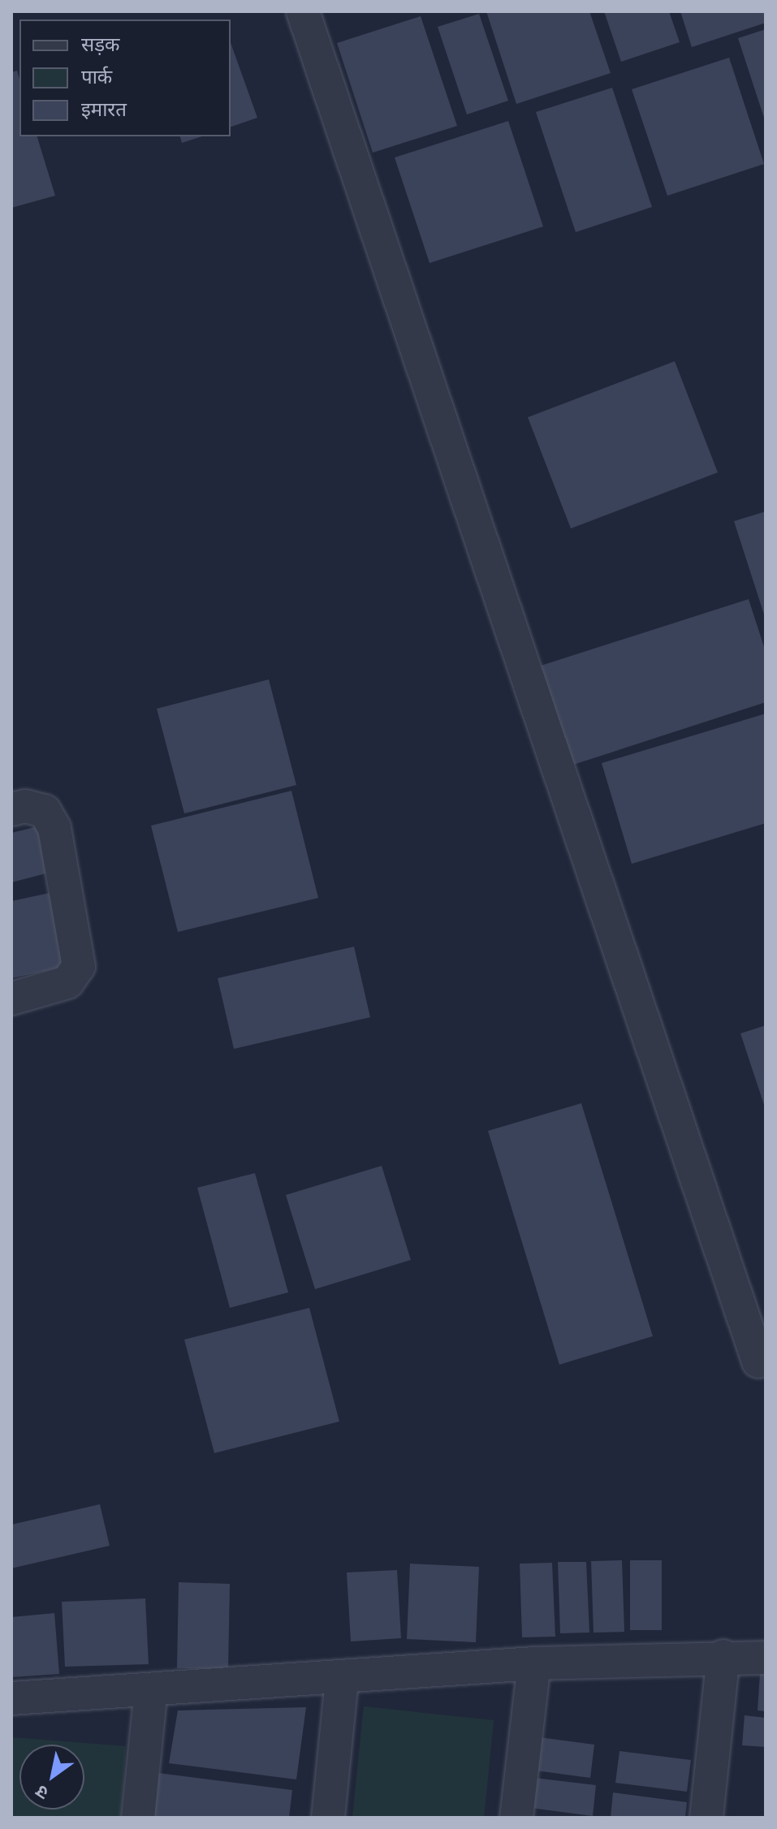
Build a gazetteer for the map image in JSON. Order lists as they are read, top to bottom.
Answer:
{
  "legend": ["सड़क", "पार्क", "इमारत"],
  "north": "bottom left"
}
